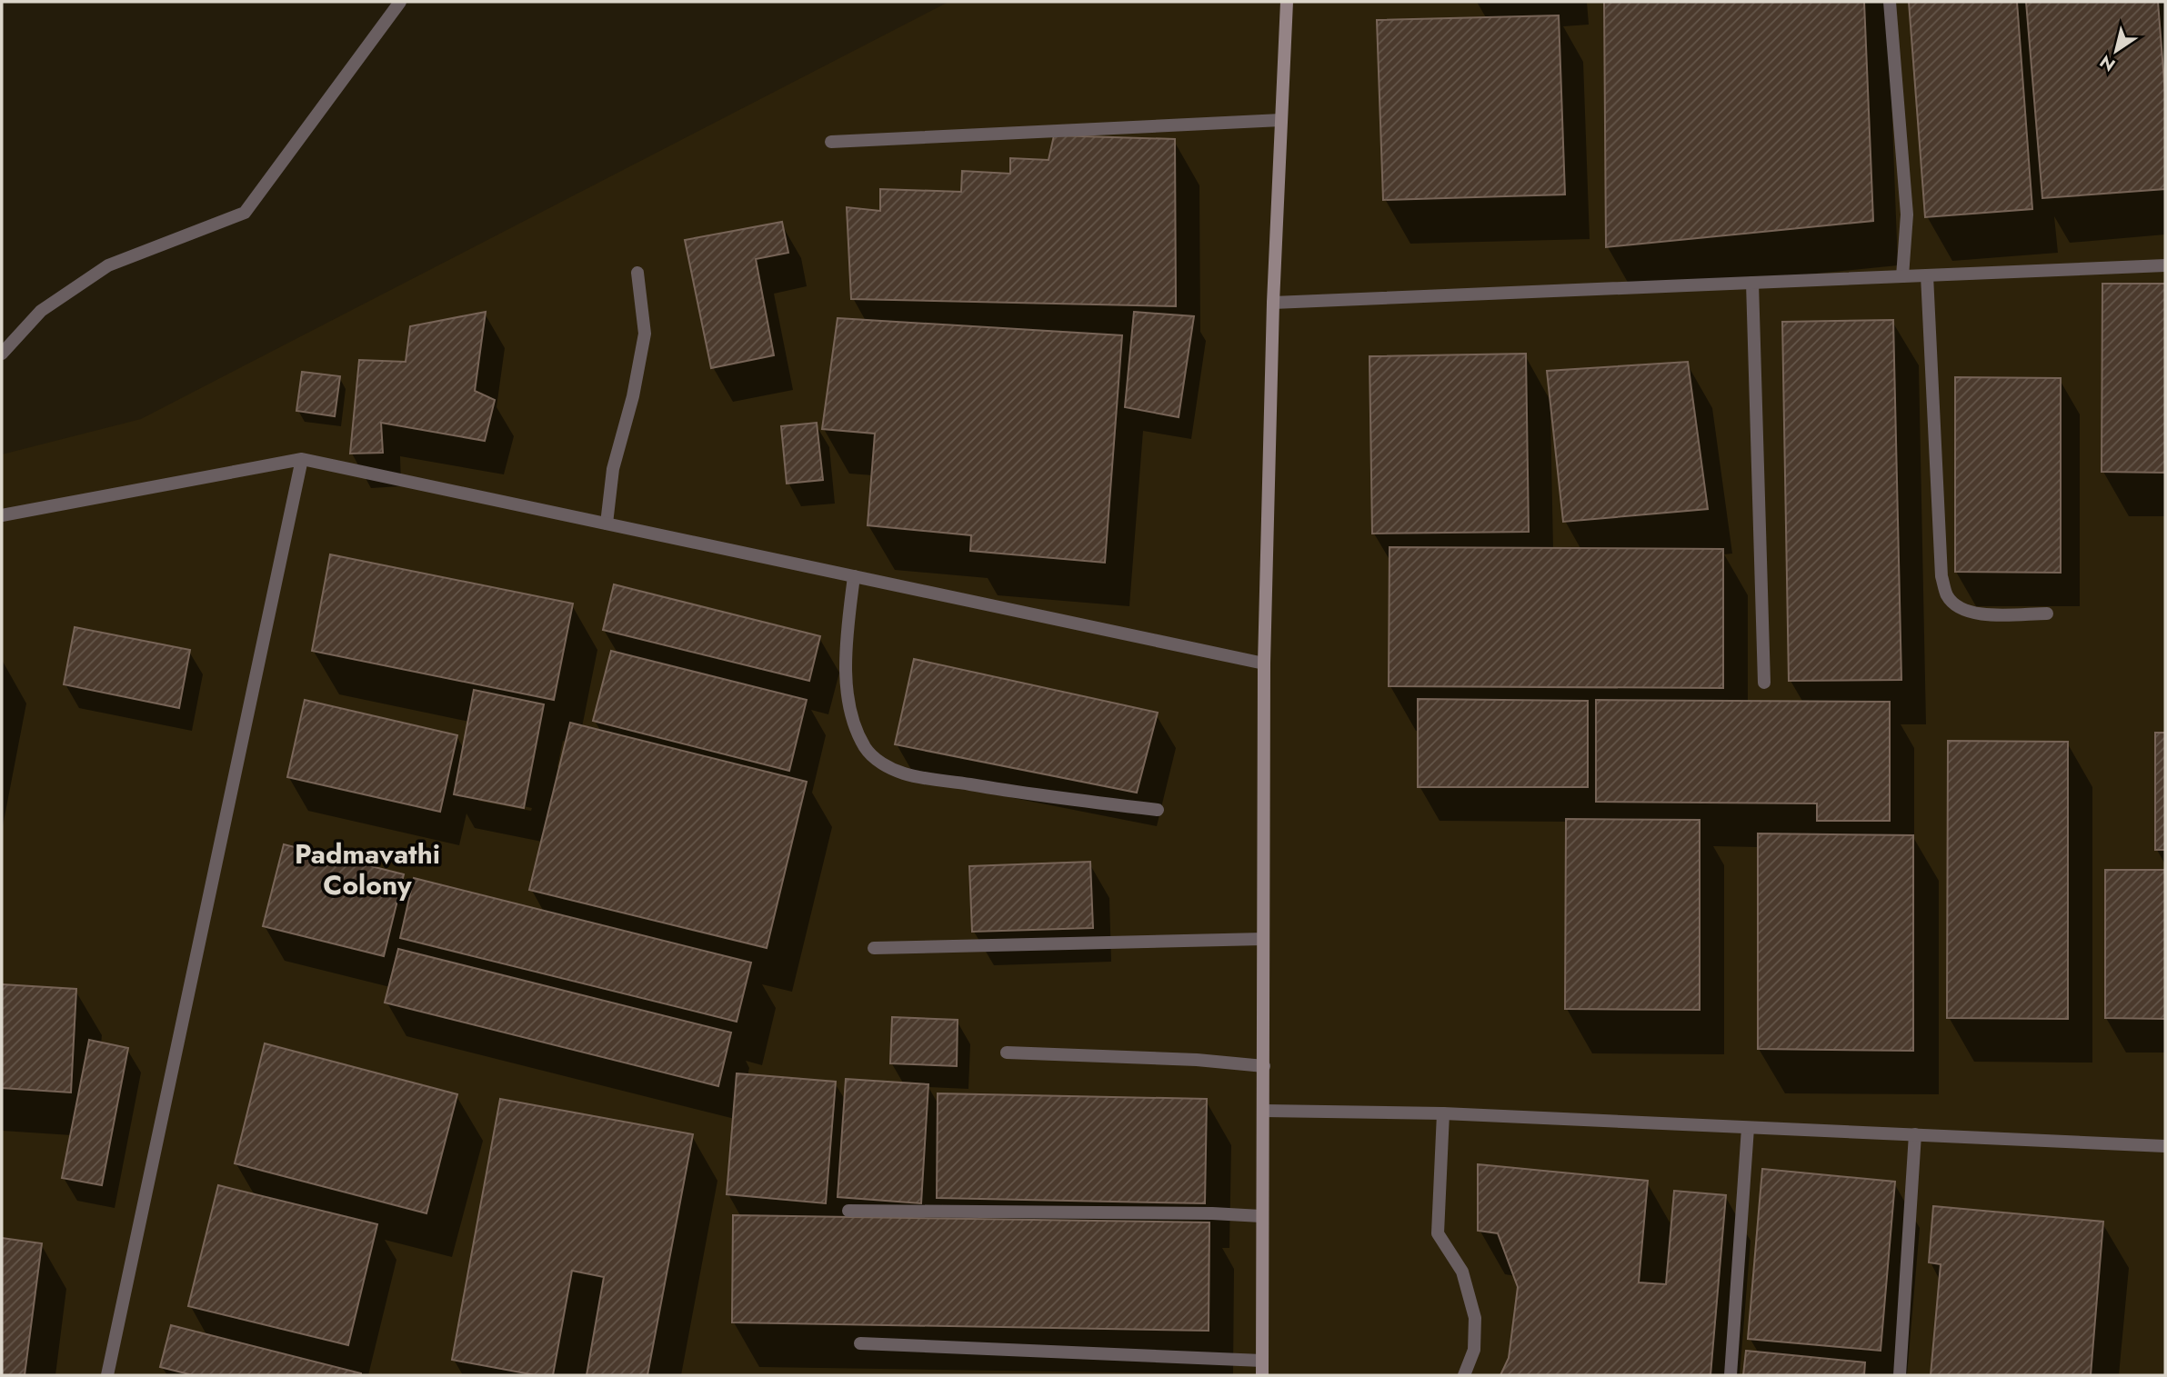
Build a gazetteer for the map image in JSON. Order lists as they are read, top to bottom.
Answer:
{
  "districts": ["Padmavathi Colony"],
  "north": "bottom left"
}
